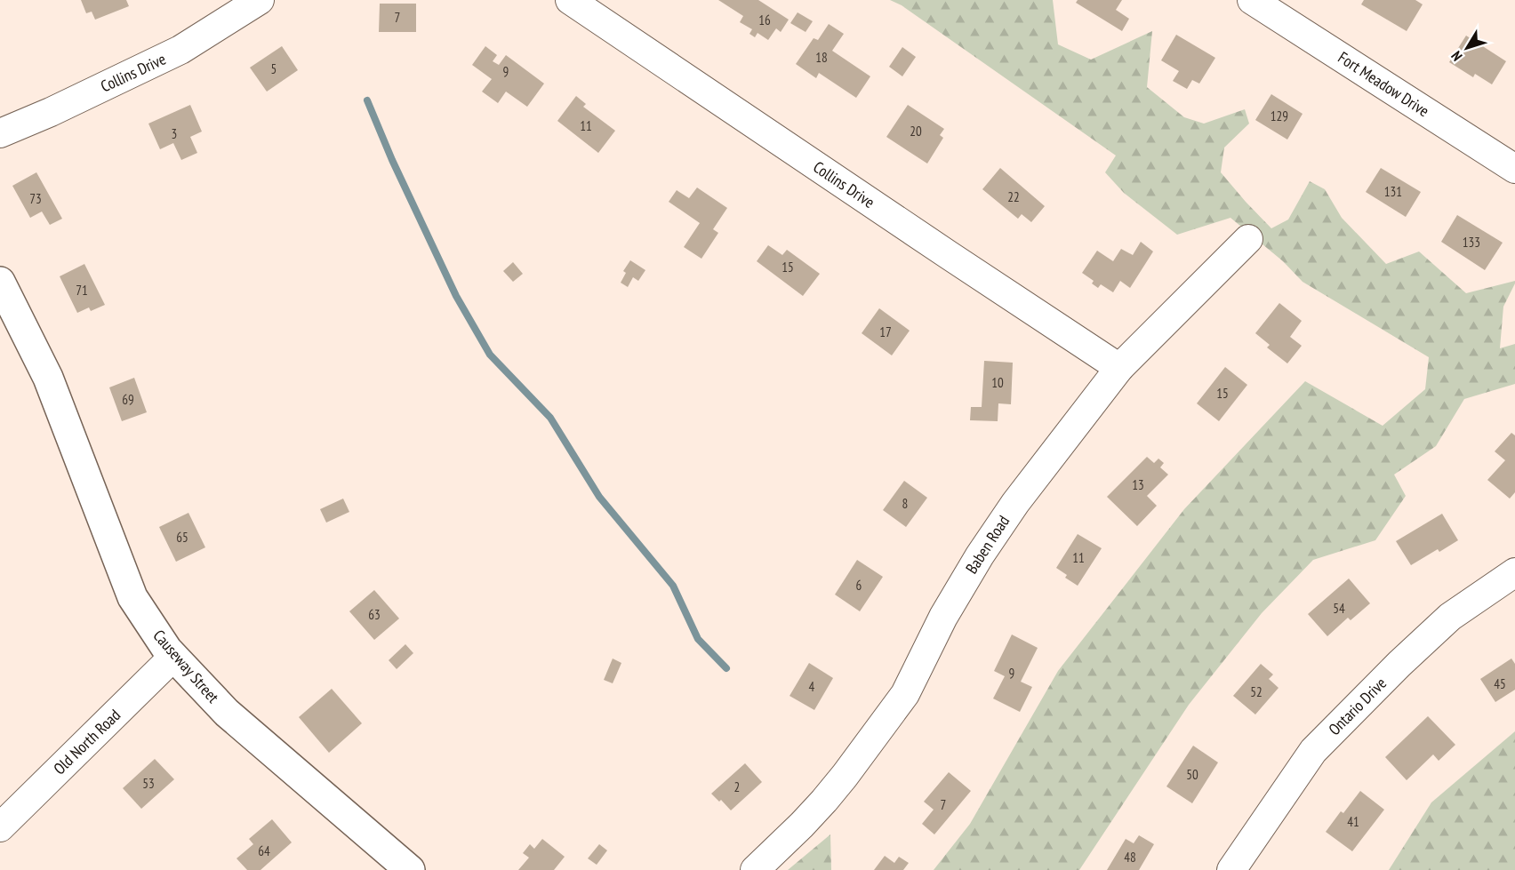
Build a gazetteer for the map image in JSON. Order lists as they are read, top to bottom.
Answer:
{
  "streets": {
    "street": [
      "Collins Drive",
      "Fort Meadow Drive",
      "Baben Road",
      "Causeway Street",
      "Ontario Drive",
      "Old North Road"
    ]
  },
  "crossings": [
    ["Collins Drive", "Baben Road"],
    ["Causeway Street", "Old North Road"]
  ],
  "house_numbers": [
    "7",
    "16",
    "18",
    "5",
    "9",
    "129",
    "11",
    "20",
    "3",
    "131",
    "22",
    "73",
    "133",
    "15",
    "71",
    "17",
    "10",
    "15",
    "69",
    "13",
    "8",
    "65",
    "11",
    "6",
    "54",
    "63",
    "9",
    "45",
    "4",
    "52",
    "50",
    "53",
    "2",
    "7",
    "41",
    "64",
    "48"
  ],
  "north": "bottom left"
}
